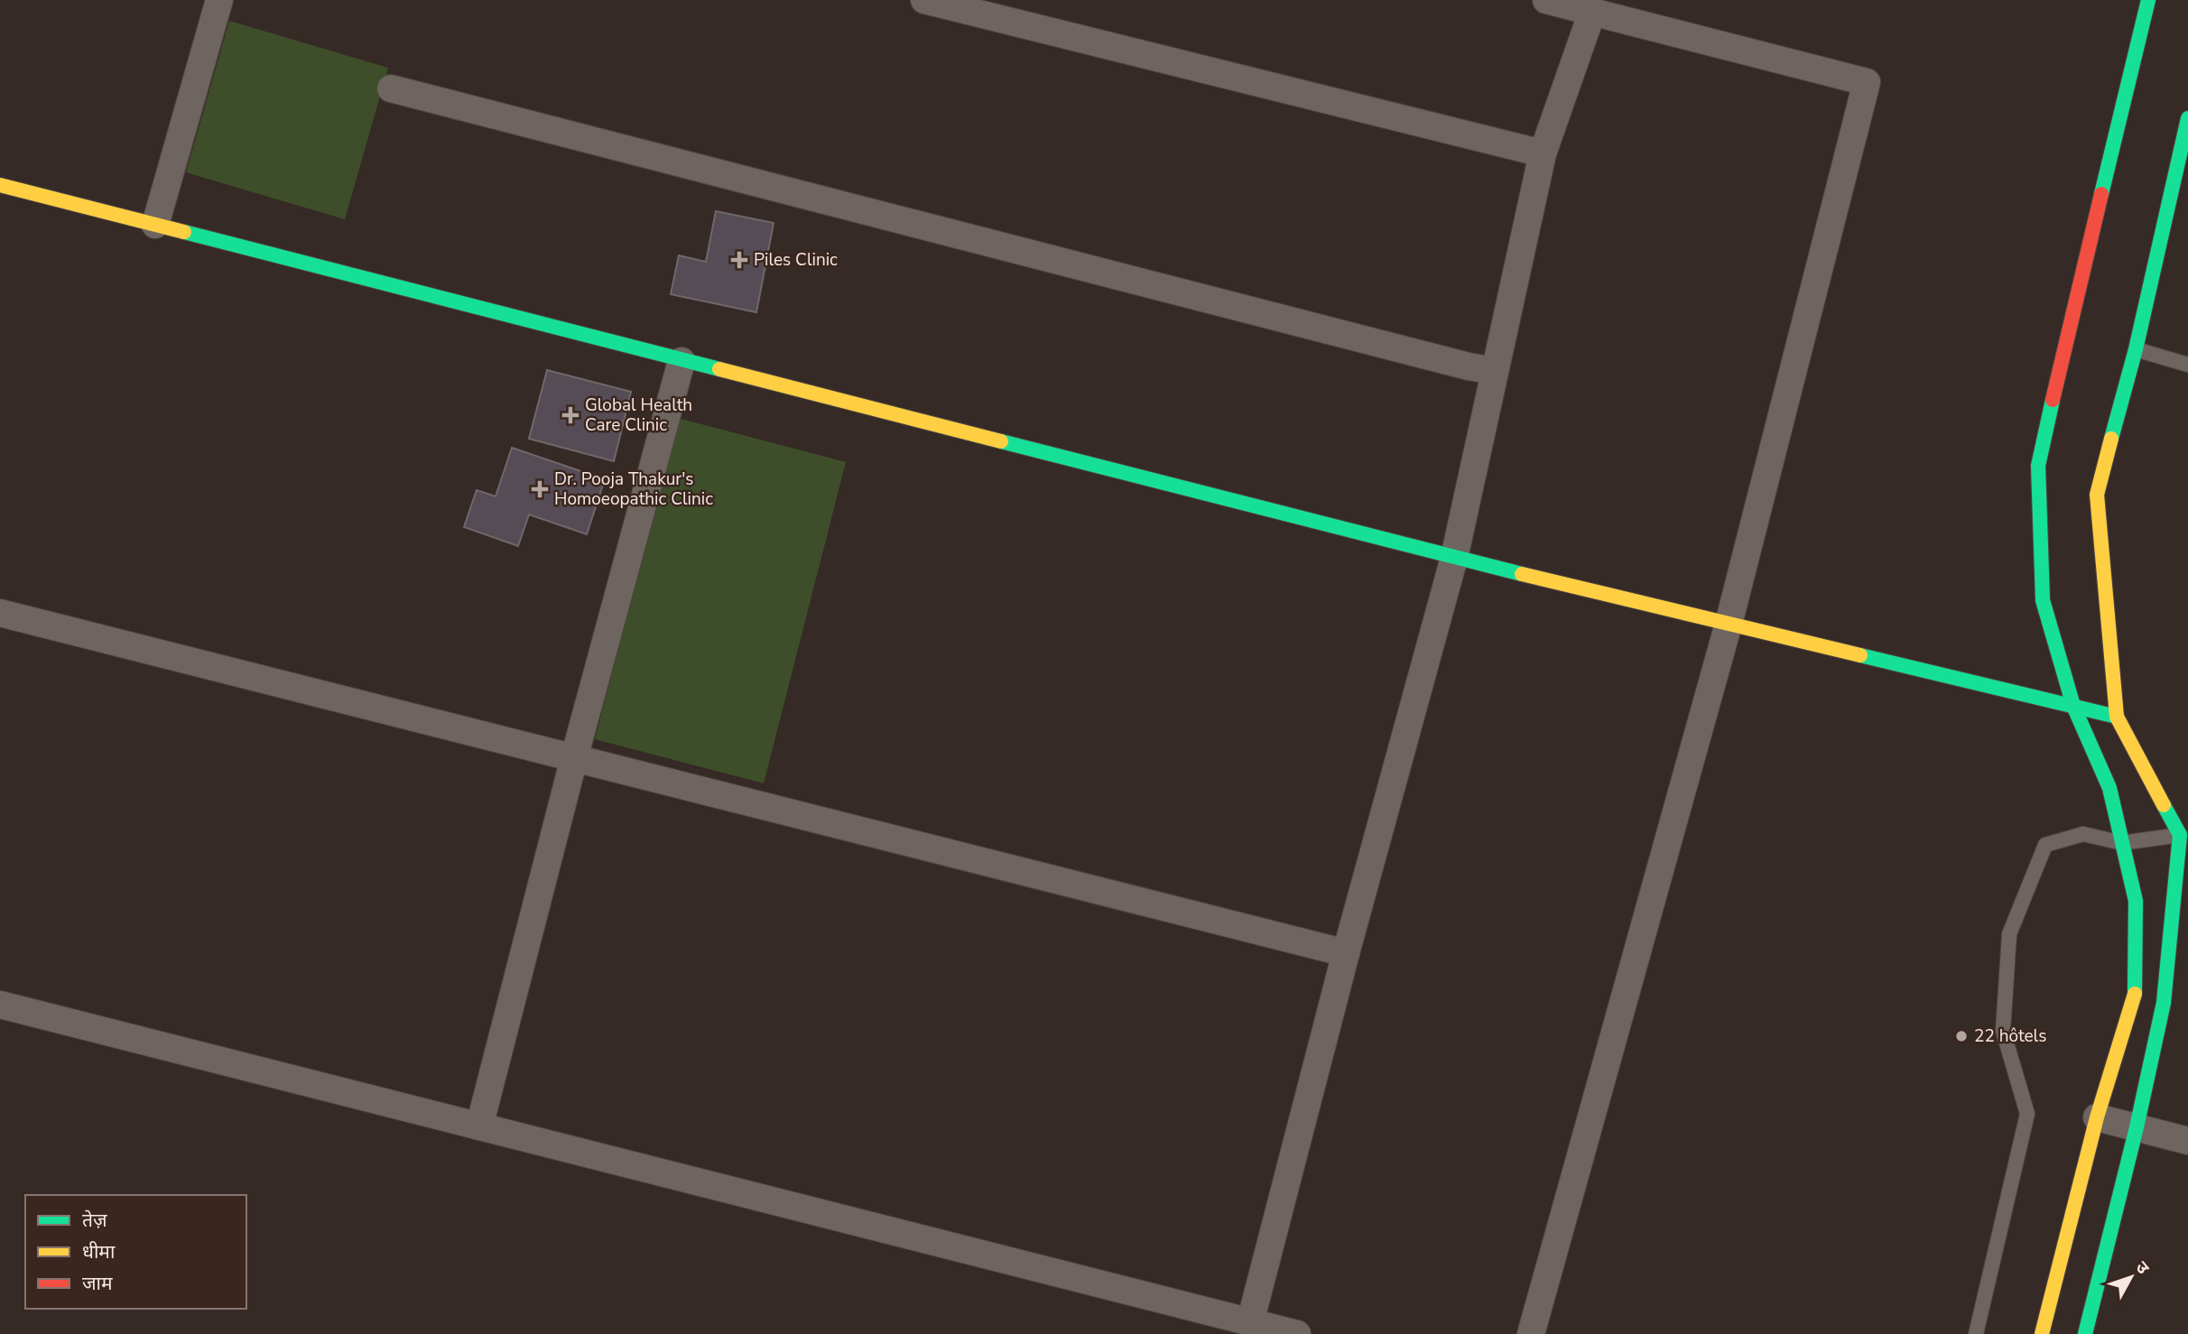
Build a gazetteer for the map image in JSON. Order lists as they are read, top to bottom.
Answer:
{
  "places": {
    "health": ["Piles Clinic", "Global Health Care Clinic", "Dr. Pooja Thakur's Homoeopathic Clinic"],
    "other": ["22 hôtels"]
  },
  "legend": ["तेज़", "धीमा", "जाम"],
  "north": "top right"
}
